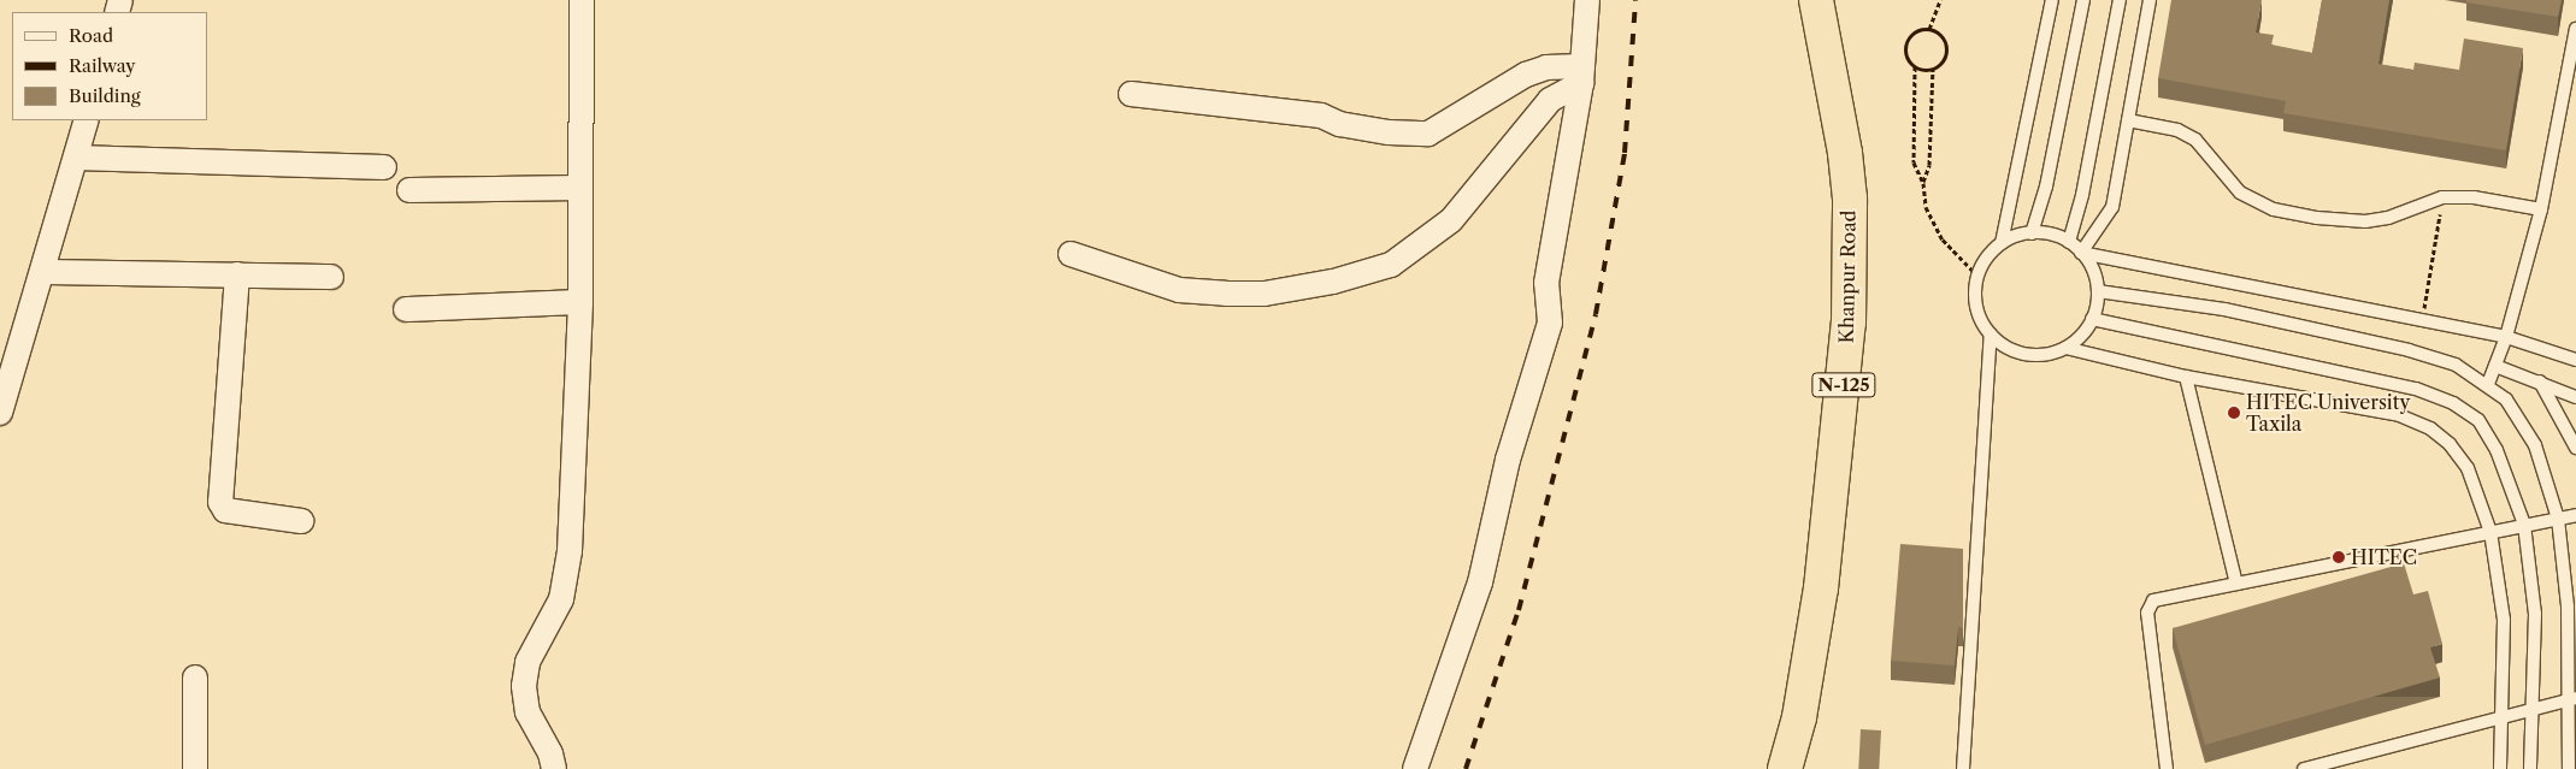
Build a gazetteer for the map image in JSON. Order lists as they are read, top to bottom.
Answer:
{
  "streets": {
    "highway": ["Khanpur Road", "N-125"]
  },
  "places": ["HITEC University Taxila", "HITEC"],
  "legend": ["Road", "Railway", "Building"]
}
